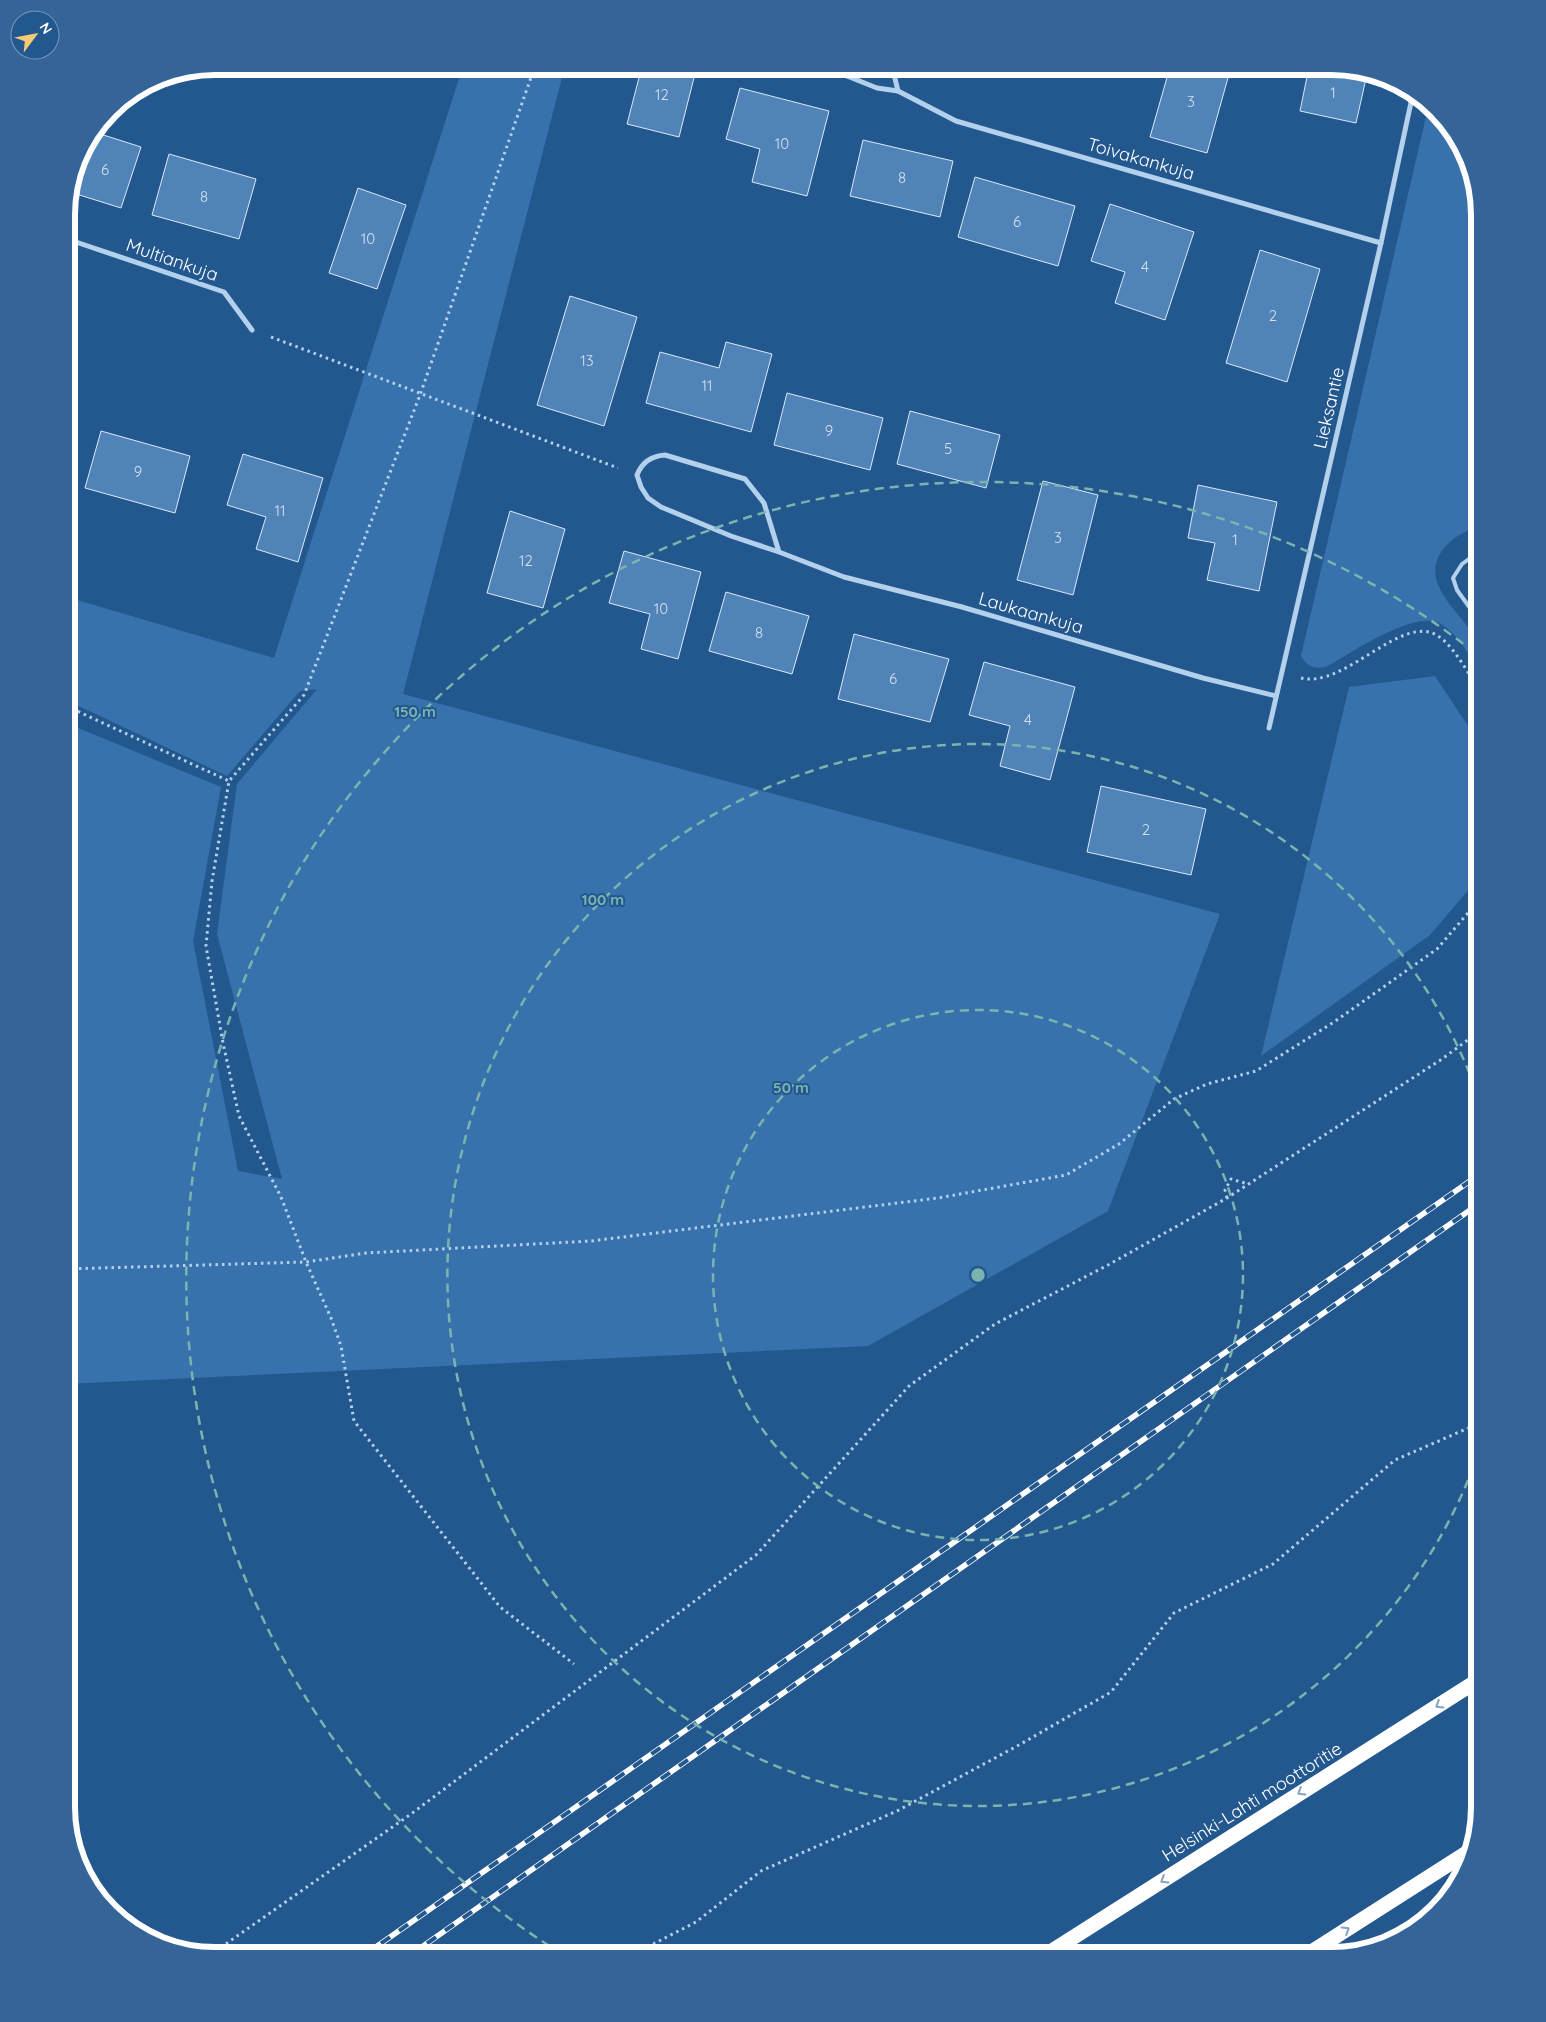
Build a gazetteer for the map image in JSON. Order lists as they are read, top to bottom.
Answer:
{
  "streets": {
    "highway": ["Helsinki-Lahti moottoritie"],
    "street": [
      "Toivakankuja",
      "Multiankuja",
      "Lieksantie",
      "Laukaankuja"
    ]
  },
  "crossings": [
    ["Toivakankuja", "Lieksantie"],
    ["Lieksantie", "Laukaankuja"]
  ],
  "one_way": ["Helsinki-Lahti moottoritie"],
  "house_numbers": [
    "1",
    "12",
    "3",
    "10",
    "6",
    "8",
    "8",
    "6",
    "10",
    "4",
    "2",
    "13",
    "11",
    "9",
    "5",
    "9",
    "11",
    "3",
    "1",
    "12",
    "10",
    "8",
    "6",
    "4",
    "2"
  ],
  "north": "top right",
  "rings": ["150 m", "100 m", "50 m"]
}
